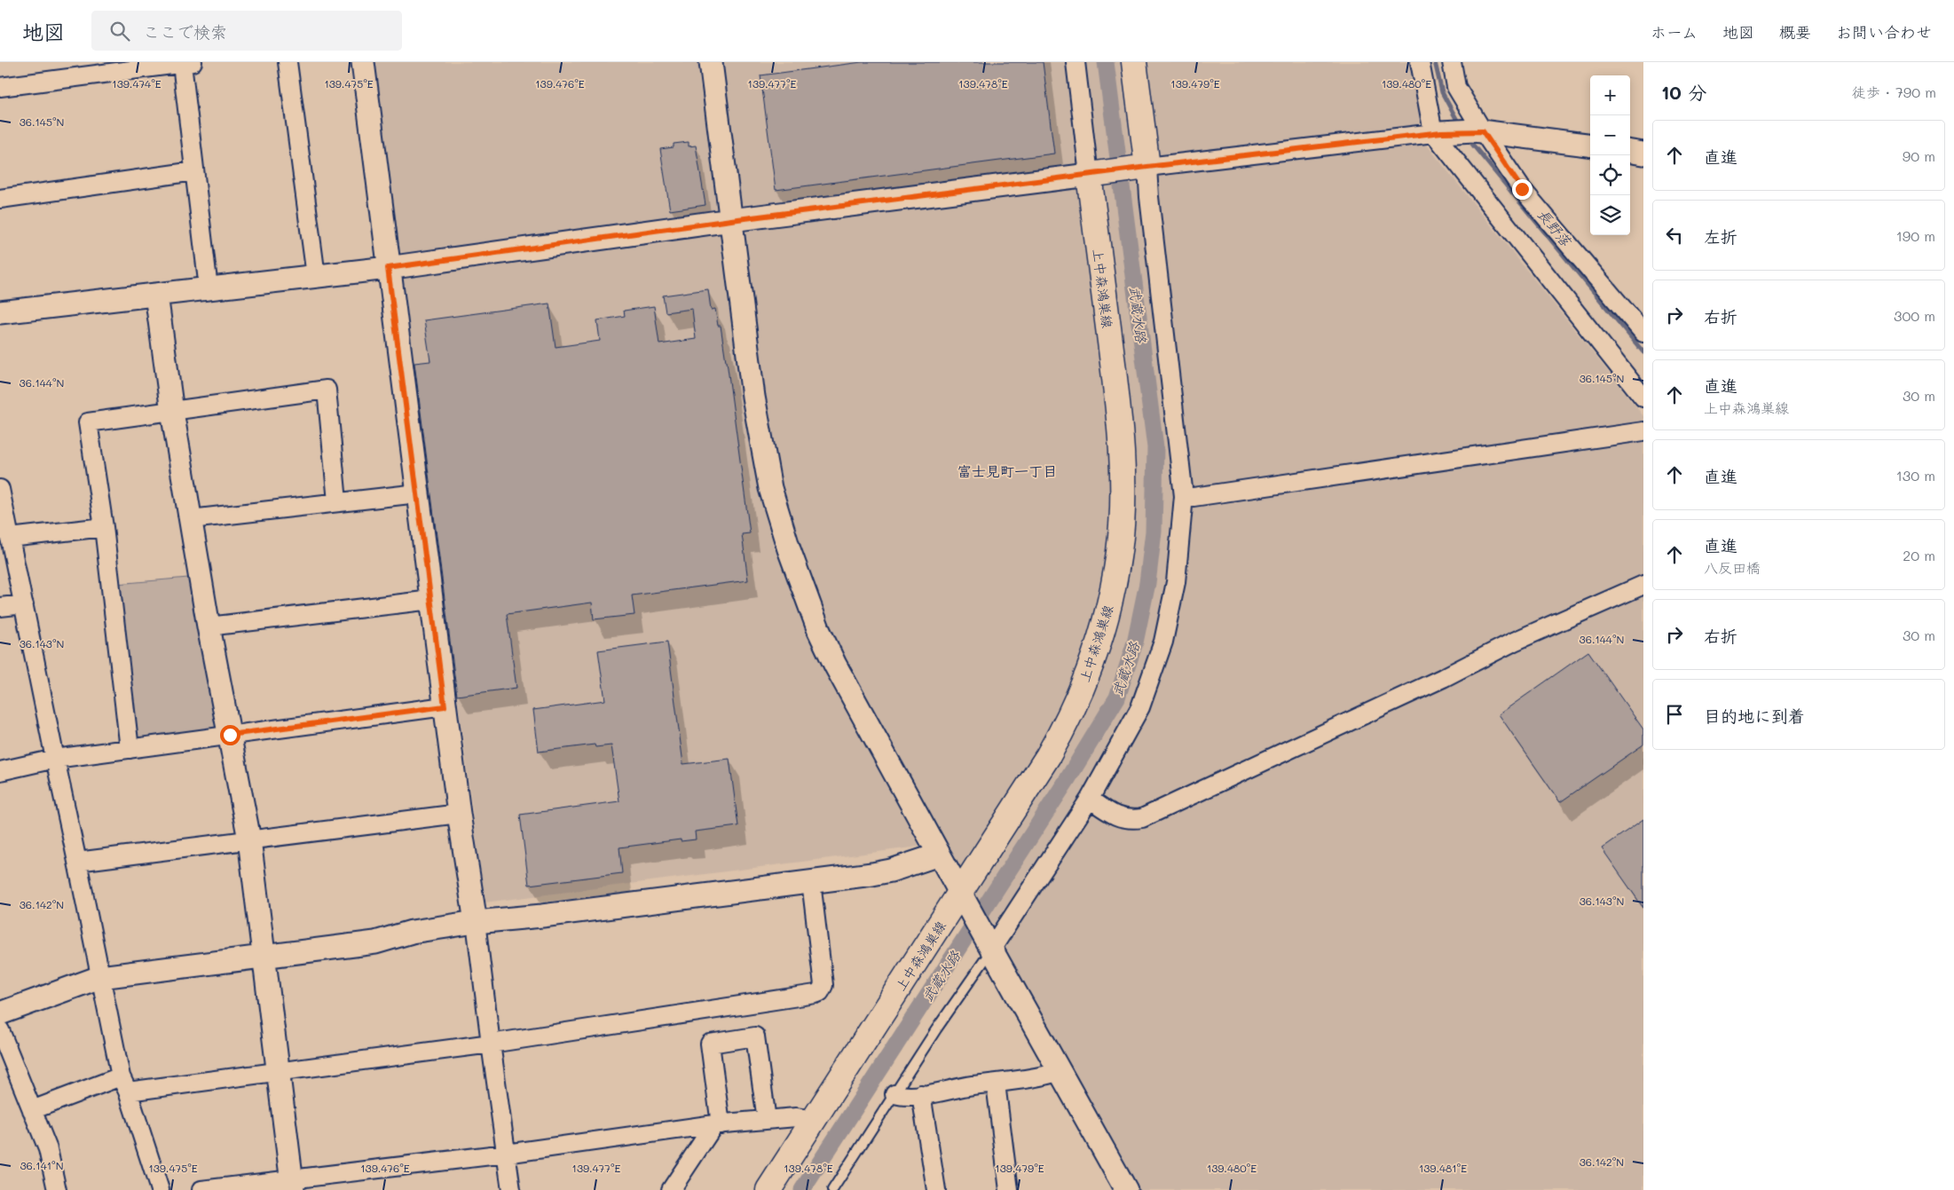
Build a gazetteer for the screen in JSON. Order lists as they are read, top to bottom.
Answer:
{
  "streets": {
    "main road": ["上中森鴻巣線"]
  },
  "districts": ["富士見町一丁目"],
  "water": ["長野落", "武蔵水路"],
  "page": {
    "header": "地図",
    "search": "ここで検索",
    "nav": [
      "ホーム",
      "地図",
      "概要",
      "お問い合わせ"
    ],
    "heading": ["10 分", "徒歩 · 790 m"],
    "map_buttons": ["+", "−"],
    "list": [
      ["直進", "90 m"],
      ["左折", "190 m"],
      ["右折", "300 m"],
      ["直進", "上中森鴻巣線", "30 m"],
      ["直進", "130 m"],
      ["直進", "八反田橋", "20 m"],
      ["右折", "30 m"],
      "目的地に到着"
    ]
  },
  "coordinates": [
    "139.474°E",
    "139.475°E",
    "139.476°E",
    "139.477°E",
    "139.478°E",
    "139.479°E",
    "139.480°E",
    "36.145°N",
    "36.144°N",
    "36.143°N",
    "36.142°N",
    "36.141°N",
    "139.481°E"
  ]
}
